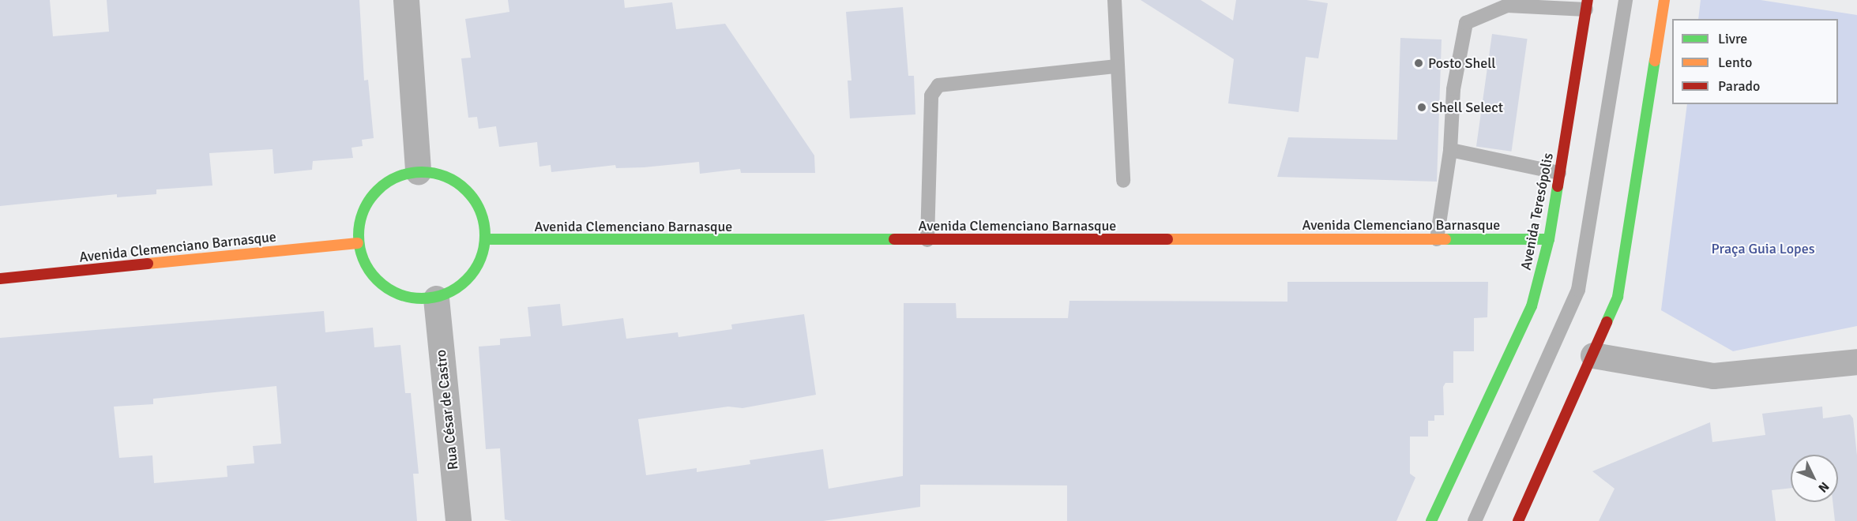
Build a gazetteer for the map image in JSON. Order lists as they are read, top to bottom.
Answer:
{
  "streets": {
    "street": ["Avenida Teresópolis", "Avenida Clemenciano Barnasque", "Rua César de Castro"]
  },
  "crossings": [
    ["Avenida Teresópolis", "Avenida Clemenciano Barnasque"],
    ["Avenida Clemenciano Barnasque", "Rua César de Castro"]
  ],
  "parks": ["Praça Guia Lopes"],
  "places": ["Posto Shell", "Shell Select"],
  "legend": ["Livre", "Lento", "Parado"],
  "north": "bottom right"
}
